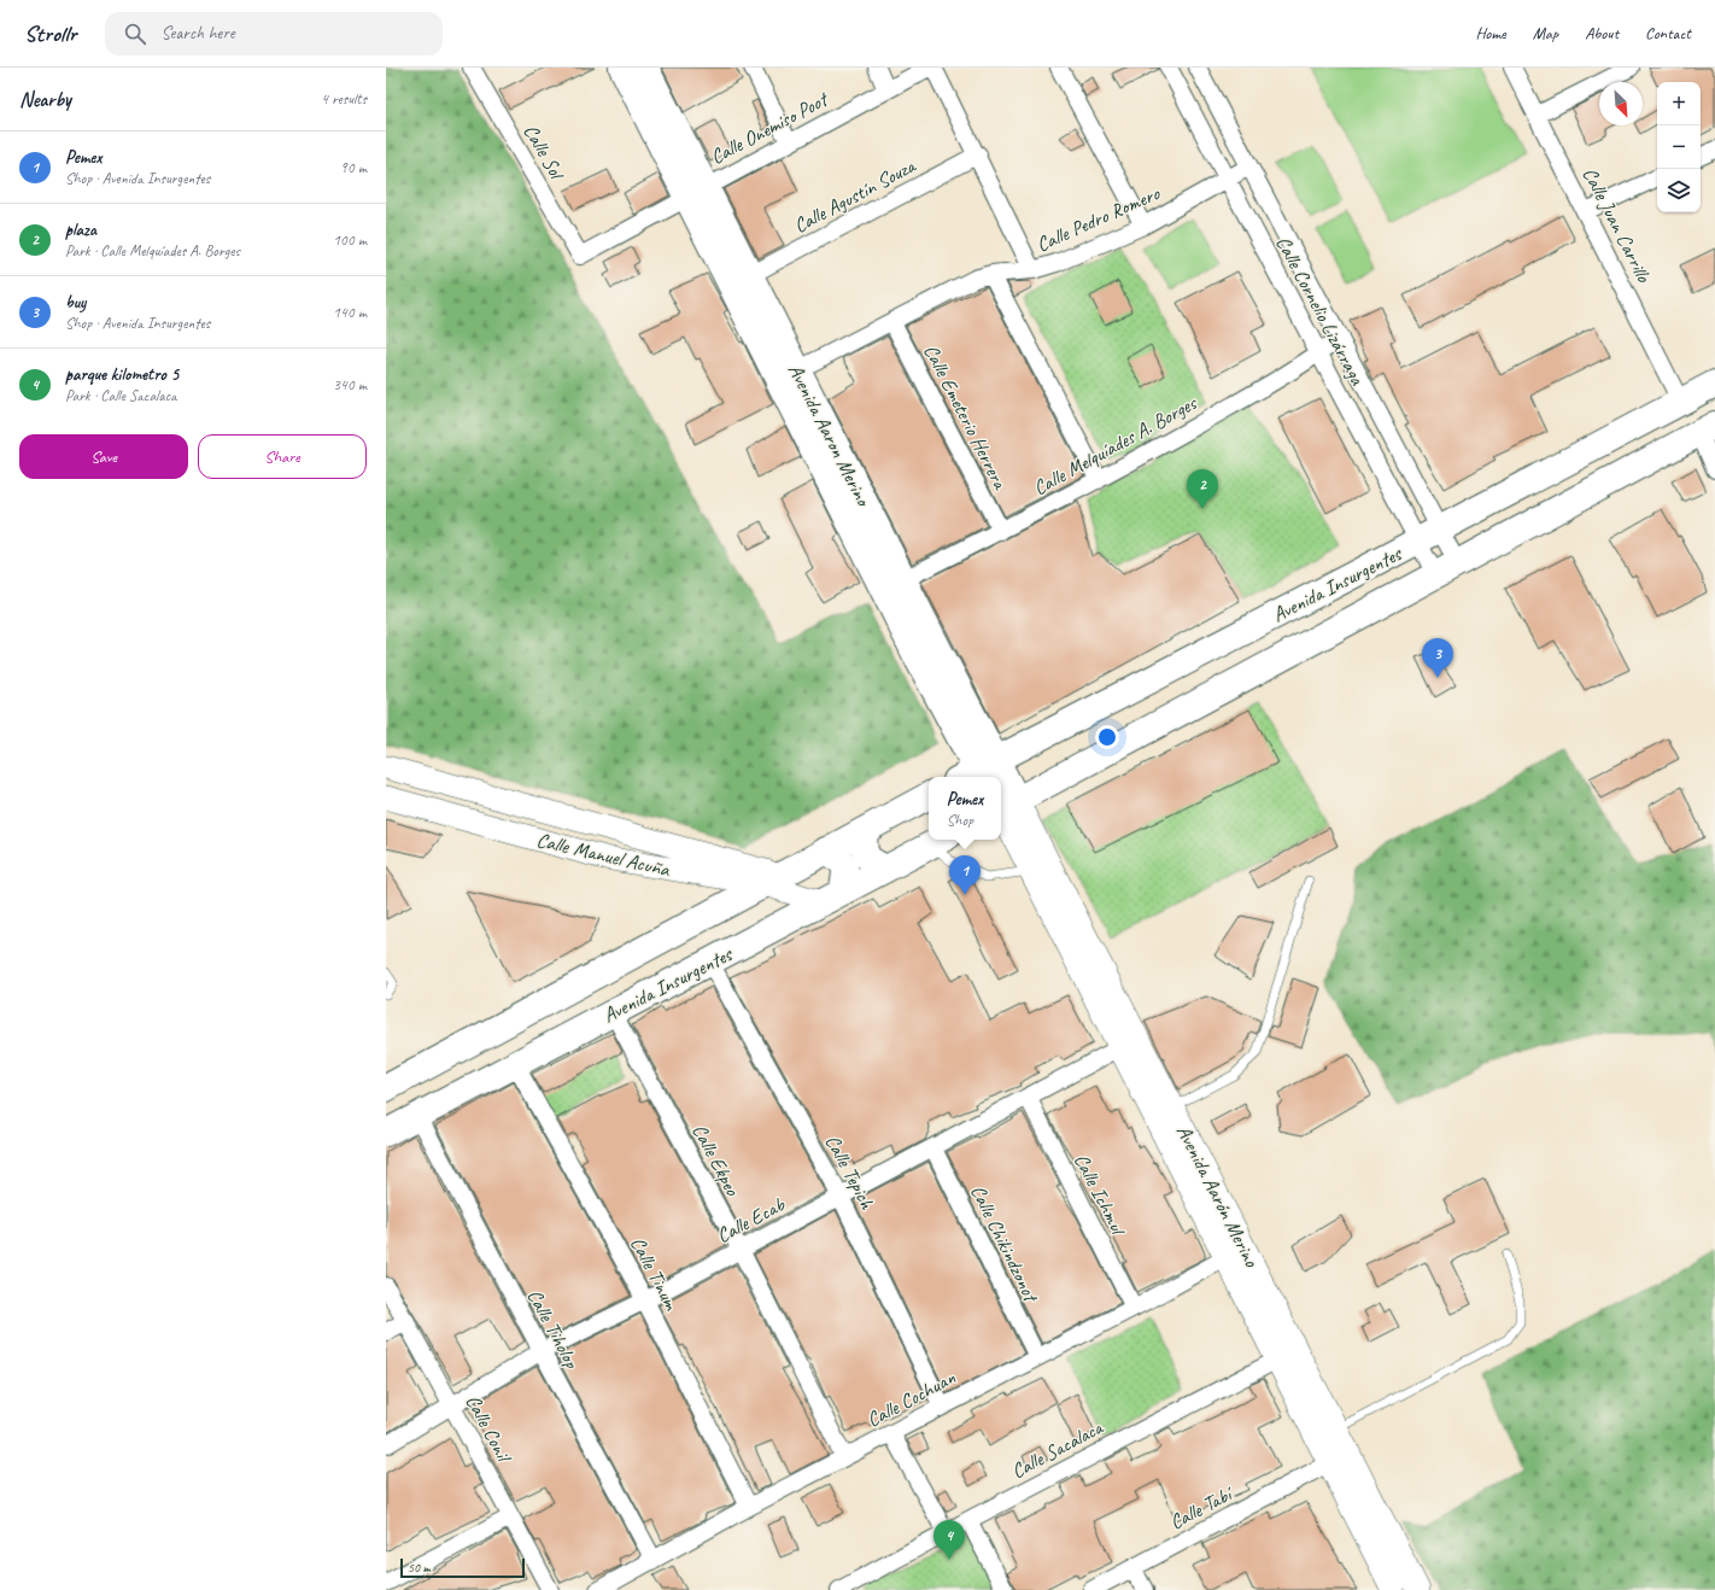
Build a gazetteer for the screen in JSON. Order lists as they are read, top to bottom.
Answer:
{
  "streets": {
    "main road": [
      "Avenida Aaron Merino",
      "Avenida Insurgentes",
      "Calle Manuel Acuña",
      "Avenida Aarón Merino"
    ],
    "street": [
      "Calle Onemiso Poot",
      "Calle Sol",
      "Calle Agustín Souza",
      "Calle Pedro Romero",
      "Calle Juan Carrillo",
      "Calle Cornelio Lizárraga",
      "Calle Emeterio Herrera",
      "Calle Melquíades A. Borges",
      "Calle Ekpeo",
      "Calle Tepich",
      "Calle Ichmul",
      "Calle Ecab",
      "Calle Chikindzonot",
      "Calle Tinum",
      "Calle Tiholop",
      "Calle Cochuan",
      "Calle Conil",
      "Calle Sacalaca",
      "Calle Tabí"
    ]
  },
  "crossings": [
    ["Calle Onemiso Poot", "Calle Sol"],
    ["Calle Onemiso Poot", "Avenida Aaron Merino"],
    ["Calle Agustín Souza", "Avenida Aaron Merino"],
    ["Calle Pedro Romero", "Calle Cornelio Lizárraga"],
    ["Calle Pedro Romero", "Calle Emeterio Herrera"],
    ["Calle Pedro Romero", "Avenida Aaron Merino"],
    ["Calle Juan Carrillo", "Avenida Insurgentes"],
    ["Calle Cornelio Lizárraga", "Calle Melquíades A. Borges"],
    ["Calle Cornelio Lizárraga", "Avenida Insurgentes"],
    ["Calle Emeterio Herrera", "Calle Melquíades A. Borges"],
    ["Avenida Aaron Merino", "Calle Melquíades A. Borges"],
    ["Avenida Aaron Merino", "Avenida Insurgentes"],
    ["Avenida Insurgentes", "Calle Manuel Acuña"],
    ["Avenida Insurgentes", "Calle Ekpeo"],
    ["Avenida Insurgentes", "Calle Tepich"],
    ["Avenida Insurgentes", "Avenida Aarón Merino"],
    ["Avenida Insurgentes", "Calle Tinum"],
    ["Avenida Insurgentes", "Calle Tiholop"],
    ["Calle Ekpeo", "Calle Ecab"],
    ["Calle Ekpeo", "Calle Cochuan"],
    ["Calle Tepich", "Calle Ecab"],
    ["Calle Tepich", "Calle Cochuan"],
    ["Calle Ichmul", "Calle Ecab"],
    ["Calle Ichmul", "Calle Cochuan"],
    ["Avenida Aarón Merino", "Calle Ecab"],
    ["Avenida Aarón Merino", "Calle Cochuan"],
    ["Avenida Aarón Merino", "Calle Sacalaca"],
    ["Avenida Aarón Merino", "Calle Tabí"],
    ["Calle Ecab", "Calle Chikindzonot"],
    ["Calle Ecab", "Calle Tinum"],
    ["Calle Ecab", "Calle Tiholop"],
    ["Calle Ecab", "Calle Conil"],
    ["Calle Chikindzonot", "Calle Cochuan"],
    ["Calle Tinum", "Calle Cochuan"],
    ["Calle Tiholop", "Calle Cochuan"]
  ],
  "scale_bar": "50 m",
  "north": "bottom right",
  "page": {
    "header": "Strollr",
    "search": "Search here",
    "nav": [
      "Home",
      "Map",
      "About",
      "Contact"
    ],
    "heading": ["Nearby", "4 results"],
    "map_buttons": ["+", "−"],
    "list": [
      {
        "mark": "1",
        "name": "Pemex",
        "note": "Shop · Avenida Insurgentes",
        "value": "90 m"
      },
      {
        "mark": "2",
        "name": "plaza",
        "note": "Park · Calle Melquíades A. Borges",
        "value": "100 m"
      },
      {
        "mark": "3",
        "name": "buy",
        "note": "Shop · Avenida Insurgentes",
        "value": "140 m"
      },
      {
        "mark": "4",
        "name": "parque kilometro 5",
        "note": "Park · Calle Sacalaca",
        "value": "340 m"
      }
    ],
    "buttons": ["Save", "Share"],
    "pins": [
      "2",
      "3",
      "1",
      "4"
    ],
    "popup": ["Pemex", "Shop"],
    "scale": "50 m"
  }
}
